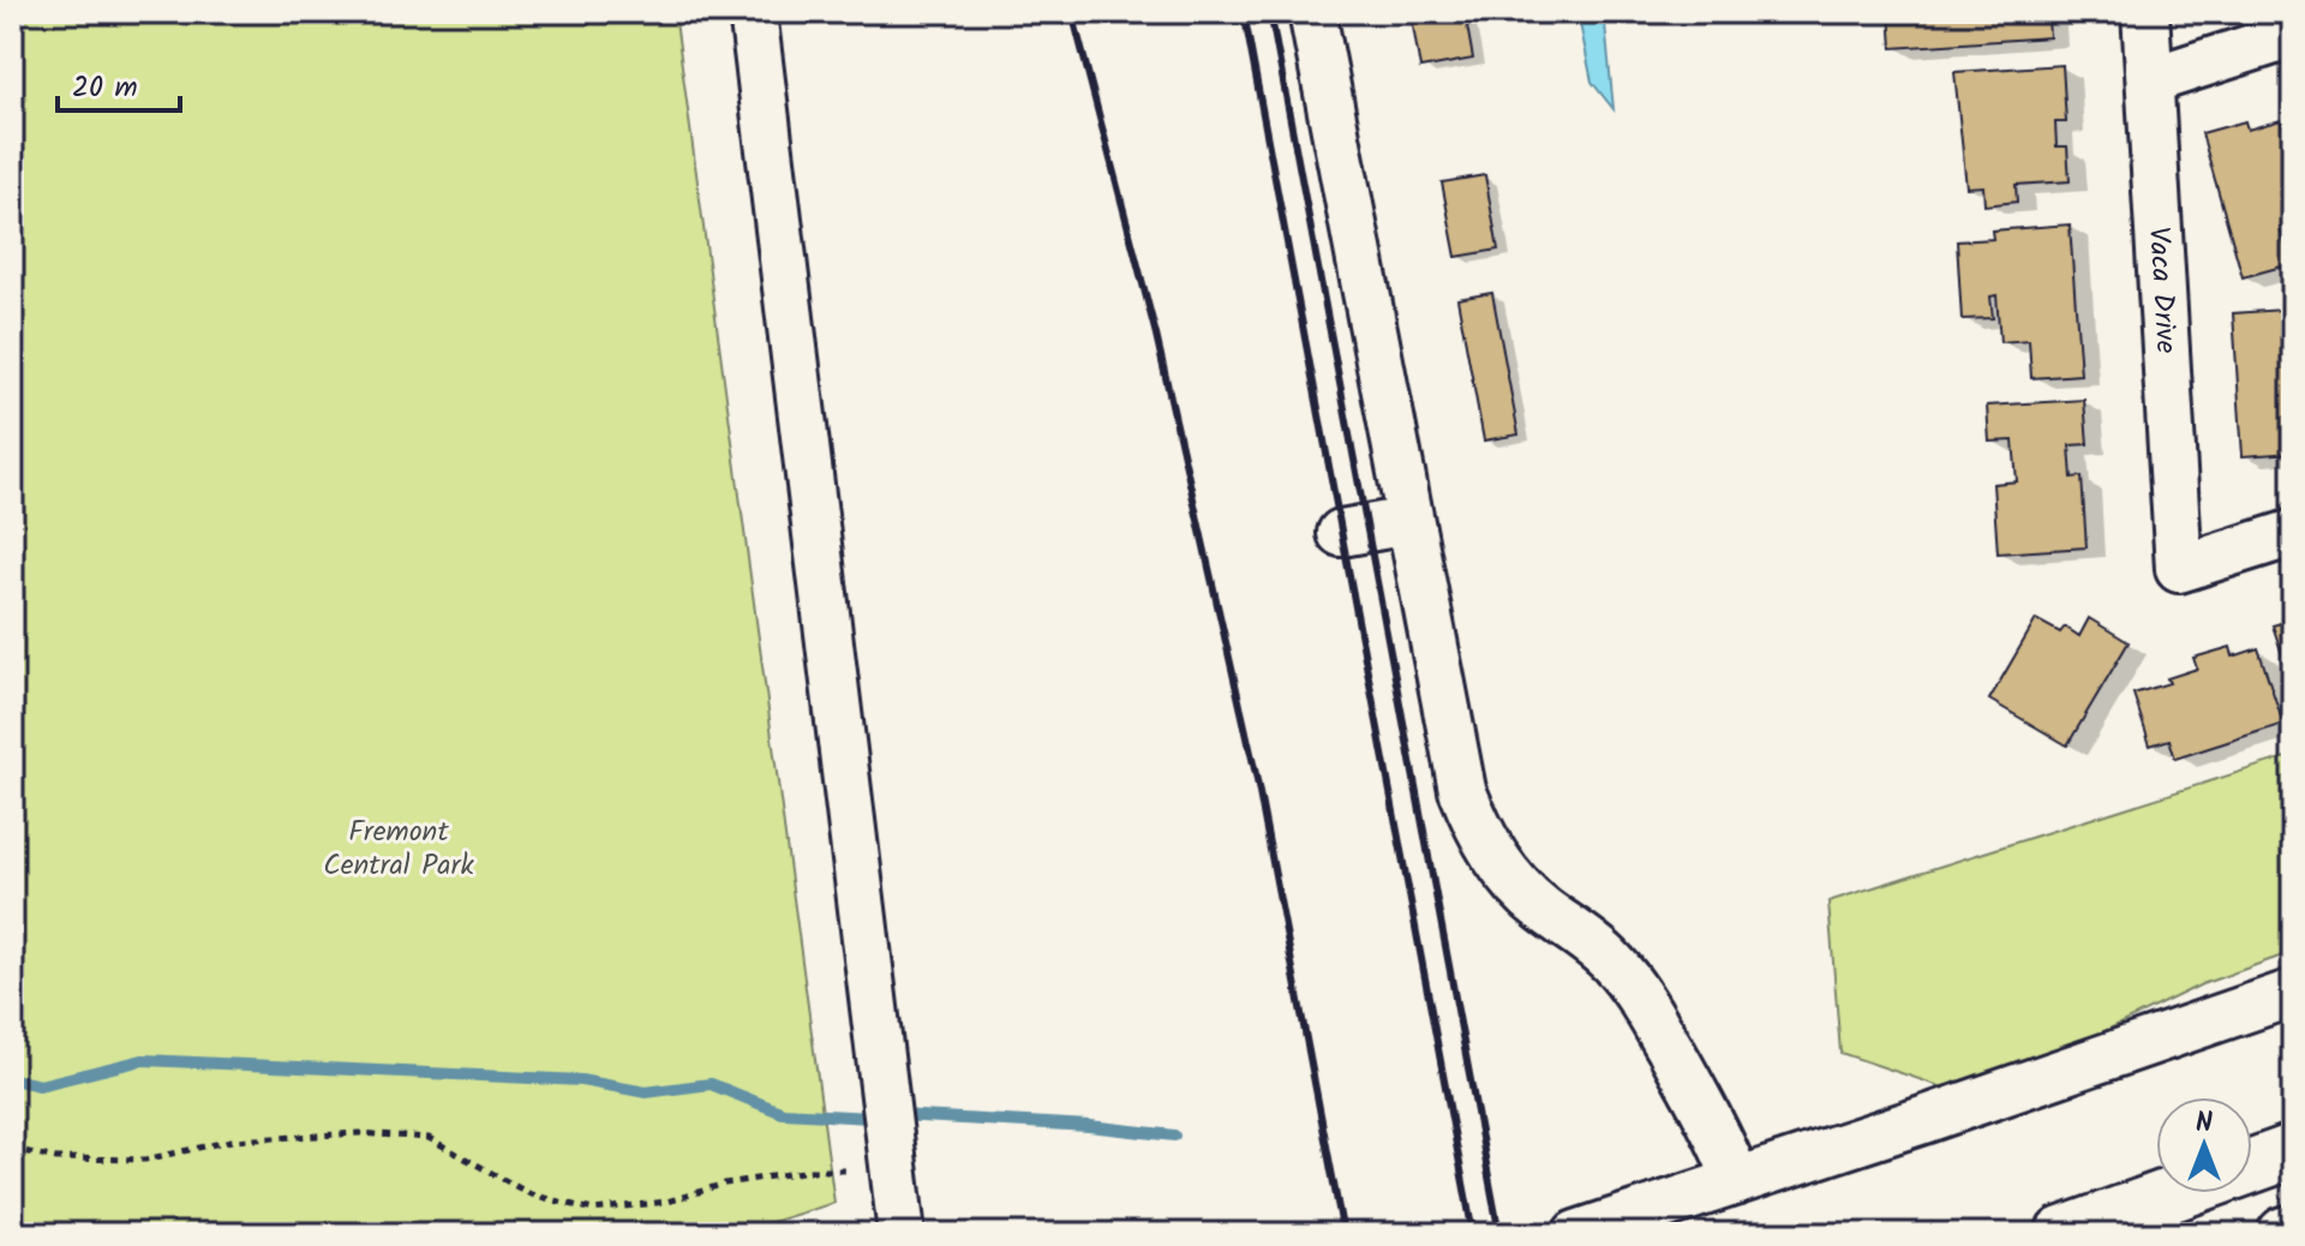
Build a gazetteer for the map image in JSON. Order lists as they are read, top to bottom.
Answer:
{
  "streets": {
    "street": ["Vaca Drive"]
  },
  "parks": ["Fremont Central Park"],
  "scale_bar": "20 m",
  "north": "top"
}
